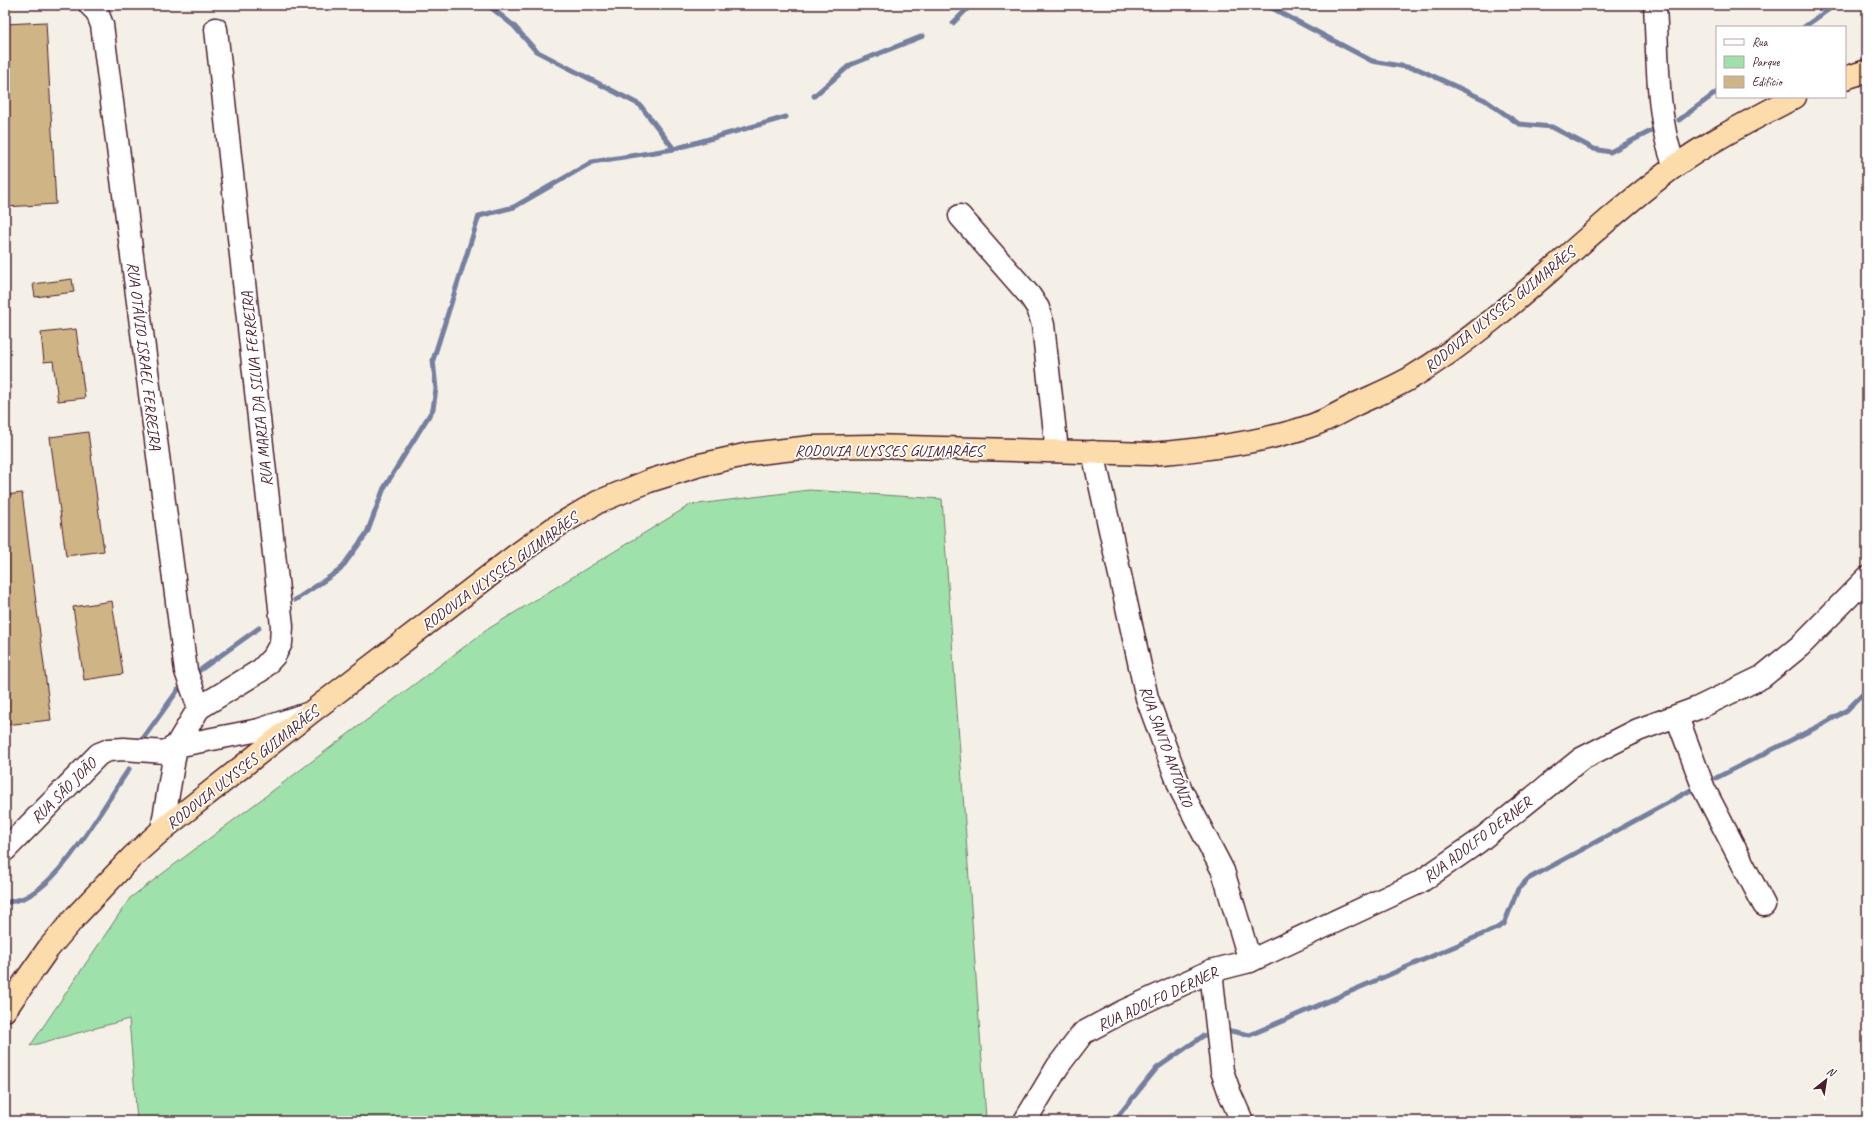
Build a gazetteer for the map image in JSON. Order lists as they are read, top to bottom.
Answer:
{
  "streets": {
    "highway": ["RODOVIA ULYSSES GUIMARÃES"],
    "street": [
      "RUA OTÁVIO ISRAEL FERREIRA",
      "RUA MARIA DA SILVA FERREIRA",
      "RUA SANTO ANTÔNIO",
      "RUA SÃO JOÃO",
      "RUA ADOLFO DERNER"
    ]
  },
  "crossings": [
    ["RODOVIA ULYSSES GUIMARÃES", "RUA SANTO ANTÔNIO"],
    ["RODOVIA ULYSSES GUIMARÃES", "RUA SÃO JOÃO"],
    ["RUA OTÁVIO ISRAEL FERREIRA", "RUA MARIA DA SILVA FERREIRA"],
    ["RUA SANTO ANTÔNIO", "RUA ADOLFO DERNER"]
  ],
  "legend": ["Rua", "Parque", "Edifício"],
  "north": "top right"
}
